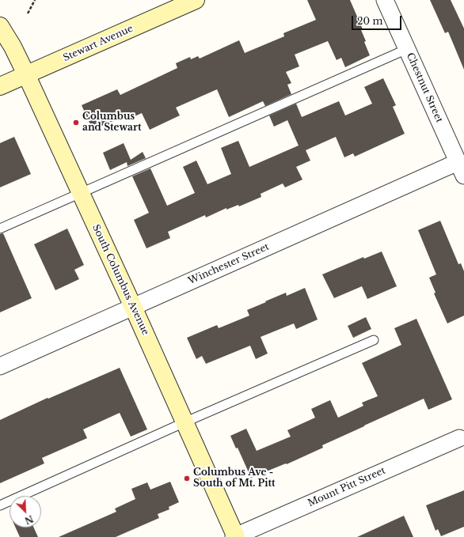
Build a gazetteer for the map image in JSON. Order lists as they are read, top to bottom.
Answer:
{
  "streets": {
    "main road": ["Stewart Avenue", "South Columbus Avenue"],
    "street": ["Chestnut Street", "Winchester Street", "Mount Pitt Street"]
  },
  "crossings": [
    ["Stewart Avenue", "South Columbus Avenue"],
    ["Chestnut Street", "Winchester Street"],
    ["Winchester Street", "South Columbus Avenue"],
    ["South Columbus Avenue", "Mount Pitt Street"]
  ],
  "places": ["Columbus and Stewart", "Columbus Ave - South of Mt. Pitt"],
  "scale_bar": "20 m",
  "north": "bottom right"
}
